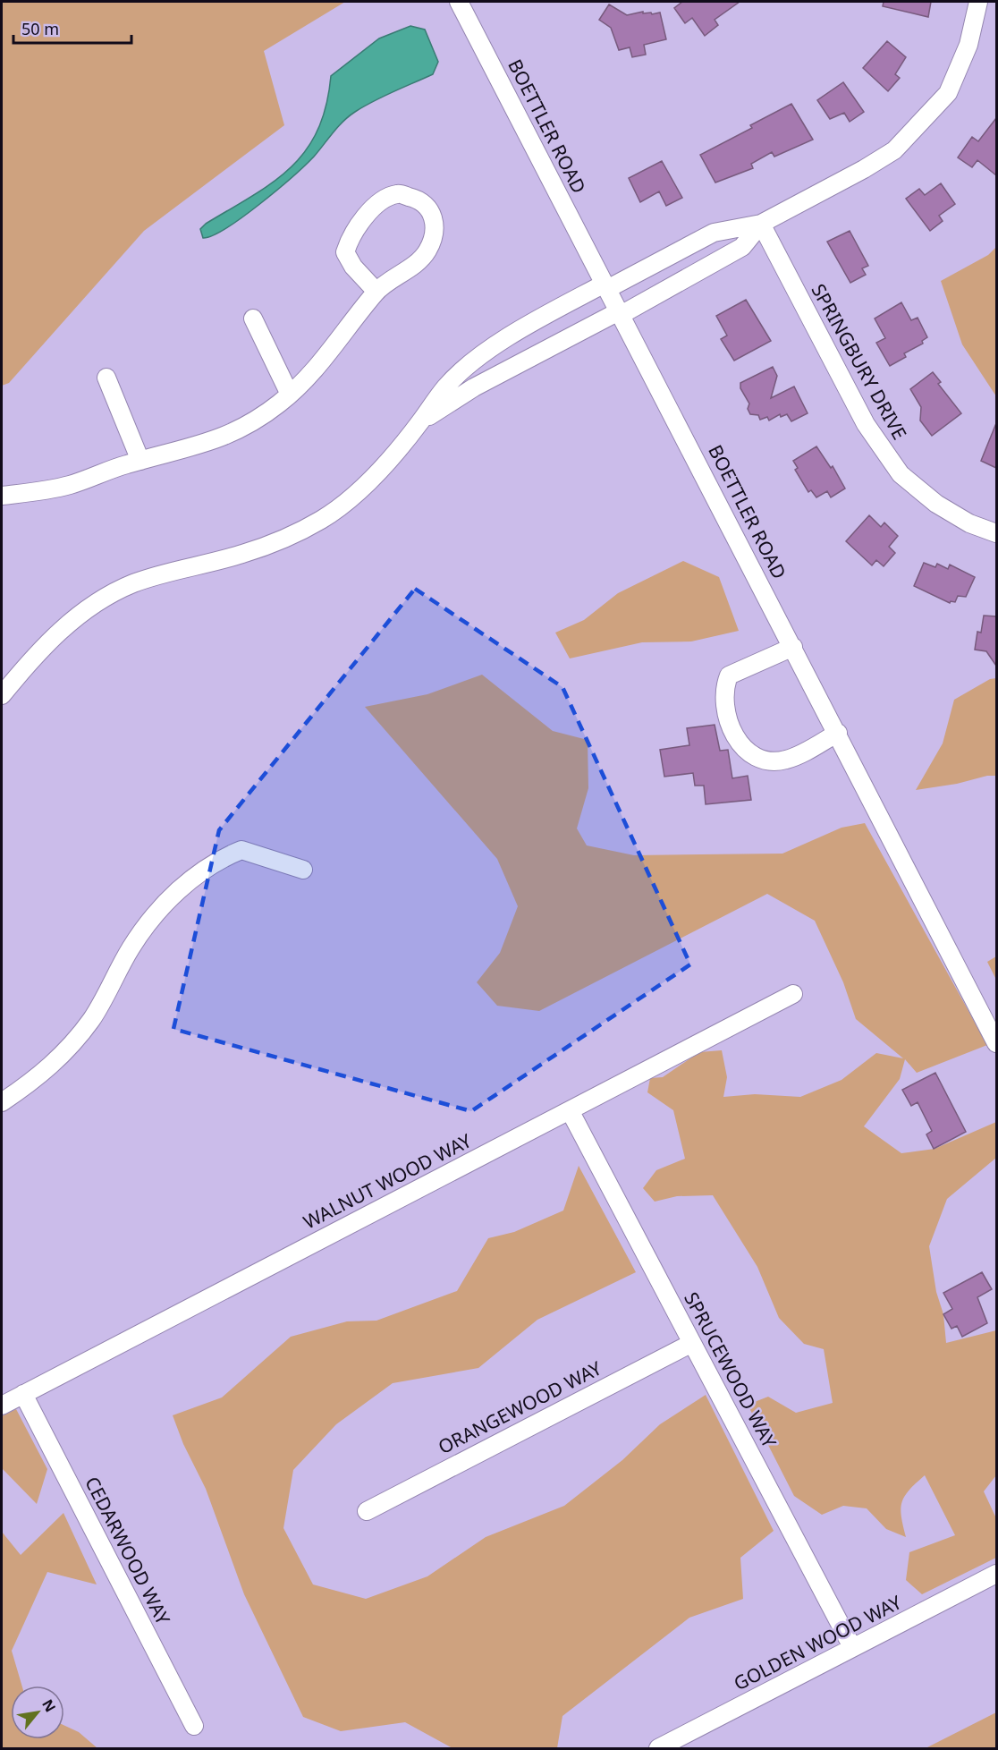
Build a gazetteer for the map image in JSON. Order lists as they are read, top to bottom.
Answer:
{
  "streets": {
    "street": [
      "BOETTLER ROAD",
      "SPRINGBURY DRIVE",
      "WALNUT WOOD WAY",
      "SPRUCEWOOD WAY",
      "ORANGEWOOD WAY",
      "CEDARWOOD WAY",
      "GOLDEN WOOD WAY"
    ]
  },
  "crossings": [
    ["WALNUT WOOD WAY", "SPRUCEWOOD WAY"],
    ["WALNUT WOOD WAY", "CEDARWOOD WAY"],
    ["SPRUCEWOOD WAY", "ORANGEWOOD WAY"],
    ["SPRUCEWOOD WAY", "GOLDEN WOOD WAY"]
  ],
  "scale_bar": "50 m",
  "north": "top right"
}
